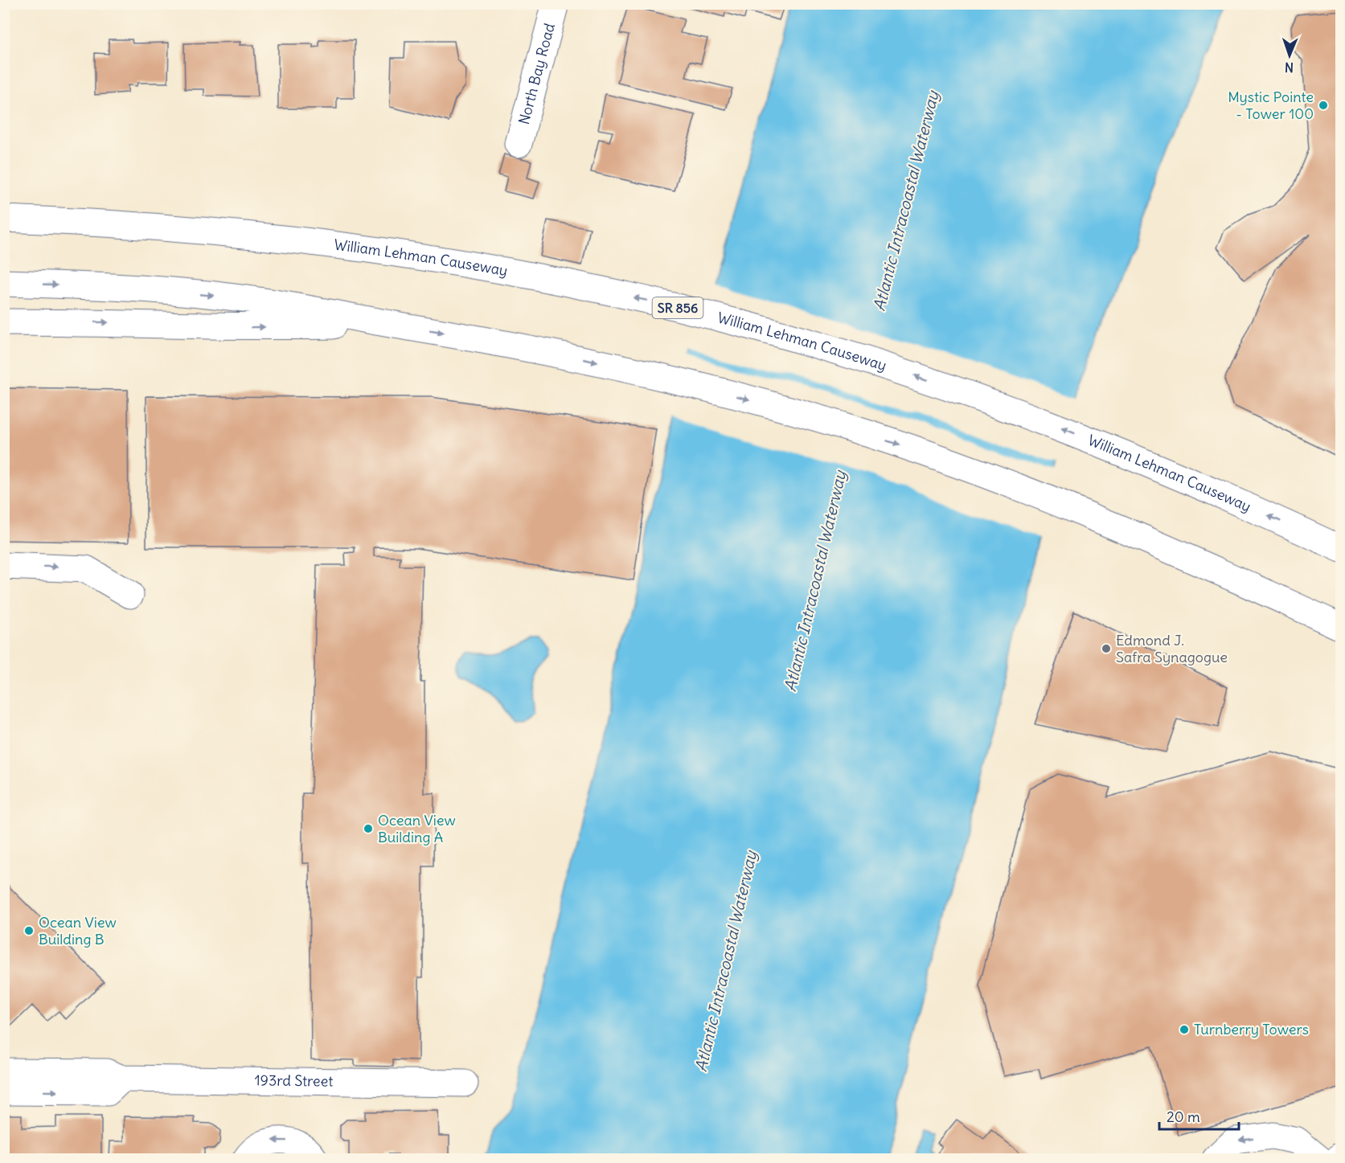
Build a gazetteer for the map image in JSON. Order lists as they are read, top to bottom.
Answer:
{
  "streets": {
    "main road": [
      "North Bay Road",
      "William Lehman Causeway",
      "SR 856",
      "193rd Street"
    ]
  },
  "water": ["Atlantic Intracoastal Waterway"],
  "places": [
    "Mystic Pointe - Tower 100",
    "Edmond J. Safra Synagogue",
    "Ocean View Building A",
    "Ocean View Building B",
    "Turnberry Towers"
  ],
  "scale_bar": "20 m",
  "north": "bottom"
}
